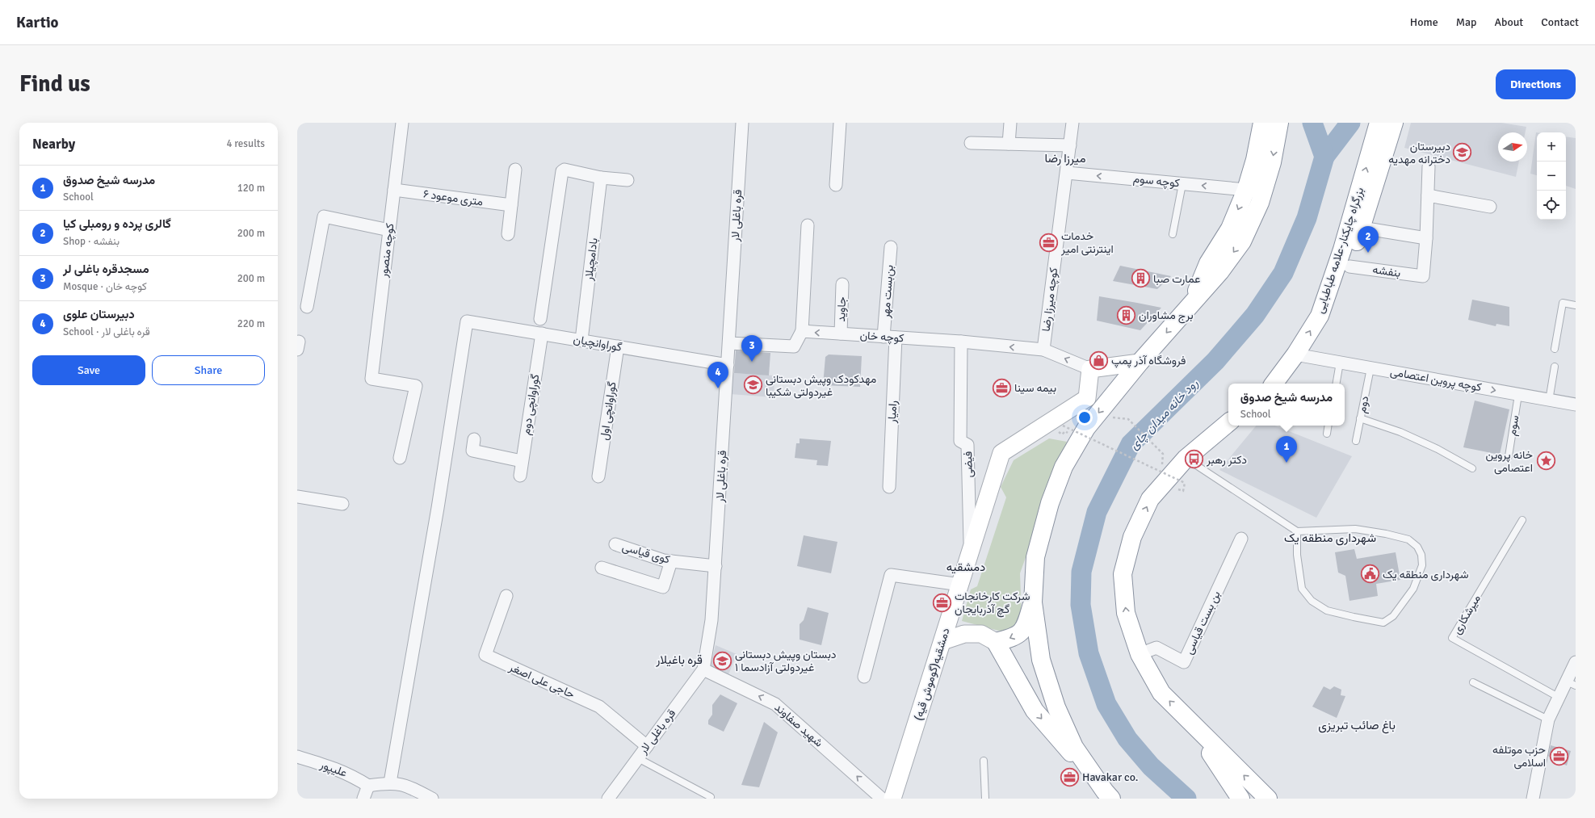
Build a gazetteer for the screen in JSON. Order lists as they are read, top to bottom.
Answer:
{
  "streets": {
    "highway": ["بزرگراه چایکنار-علامه طباطبایی"],
    "main road": ["دمشقیه(گوموش قیه)"],
    "street": [
      "کوچه سوم",
      "۶ متری موعود",
      "قره باغلی لار",
      "کوچه منصور",
      "بادامچیلار",
      "بنفشه",
      "بن‌بست مهر",
      "کوچه میرزا رضا",
      "جاوید",
      "کوچه خان",
      "گوراوانچیان",
      "کوچه پروین اعتصامی",
      "گوراوانچی دوم",
      "گوراوانچی اول",
      "رامیار",
      "فیضی",
      "کوی قیاسی",
      "بن بست قیاسی",
      "حاجی علی اصغر",
      "شهید صفاوند",
      "علیپور"
    ],
    "lane": ["دوم", "سوم", "میرشکاری"]
  },
  "crossings": [
    ["کوچه سوم", "کوچه میرزا رضا"],
    ["۶ متری موعود", "کوچه منصور"],
    ["قره باغلی لار", "گوراوانچیان"],
    ["قره باغلی لار", "کوی قیاسی"],
    ["قره باغلی لار", "حاجی علی اصغر"],
    ["قره باغلی لار", "شهید صفاوند"],
    ["بزرگراه چایکنار-علامه طباطبایی", "کوچه پروین اعتصامی"],
    ["بادامچیلار", "گوراوانچیان"],
    ["بن‌بست مهر", "کوچه خان"],
    ["بن‌بست مهر", "رامیار"],
    ["کوچه میرزا رضا", "کوچه خان"],
    ["جاوید", "کوچه خان"],
    ["کوچه خان", "رامیار"],
    ["کوچه خان", "فیضی"],
    ["گوراوانچیان", "گوراوانچی دوم"],
    ["گوراوانچیان", "گوراوانچی اول"],
    ["کوچه پروین اعتصامی", "دوم"],
    ["کوچه پروین اعتصامی", "سوم"],
    ["فیضی", "دمشقیه(گوموش قیه)"]
  ],
  "one_way": [
    "کوچه سوم",
    "کوچه خان",
    "کوچه پروین اعتصامی",
    "شهید صفاوند"
  ],
  "districts": [
    "میرزا رضا",
    "شهرداری منطقه یک",
    "دمشقیه",
    "قره باغیلار",
    "باغ صائب تبریزی"
  ],
  "water": ["رود خانه میدان چای"],
  "places": {
    "school or university": ["دبیرستان دخترانه مهدیه", "مهدکودک وپیش دبستانی غیردولتی شکیبا", "دبستان وپیش دبستانی غیردولتی آزادسما ۱"],
    "office": [
      "خدمات اینترنتی امیر",
      "بیمه سینا",
      "شرکت کارخانجات گچ آذربایجان",
      "حزب موتلفه اسلامی",
      "Havakar co."
    ],
    "building": ["عمارت صبا", "برج مشاوران"],
    "shop": ["فروشگاه آذر پمپ"],
    "bus stop": ["دکتر رهبر"],
    "place": ["خانه پروین اعتصامی"],
    "public building": ["شهرداری منطقه یک"]
  },
  "north": "right",
  "page": {
    "header": "Kartio",
    "nav": [
      "Home",
      "Map",
      "About",
      "Contact"
    ],
    "buttons": [
      "Directions",
      ["Save", "Share"]
    ],
    "title": "Find us",
    "heading": ["Nearby", "4 results"],
    "map_buttons": ["+", "−"],
    "list": [
      {
        "mark": "1",
        "name": "مدرسه شیخ صدوق",
        "note": "School",
        "value": "120 m"
      },
      {
        "mark": "2",
        "name": "گالری پرده و رومبلی کیا",
        "note": "Shop · بنفشه",
        "value": "200 m"
      },
      {
        "mark": "3",
        "name": "مسجدقره باغلی لر",
        "note": "Mosque · کوچه خان",
        "value": "200 m"
      },
      {
        "mark": "4",
        "name": "دبیرستان علوی",
        "note": "School · قره باغلی لار",
        "value": "220 m"
      }
    ],
    "pins": [
      "2",
      "3",
      "4",
      "1"
    ],
    "popup": ["مدرسه شیخ صدوق", "School"]
  }
}
